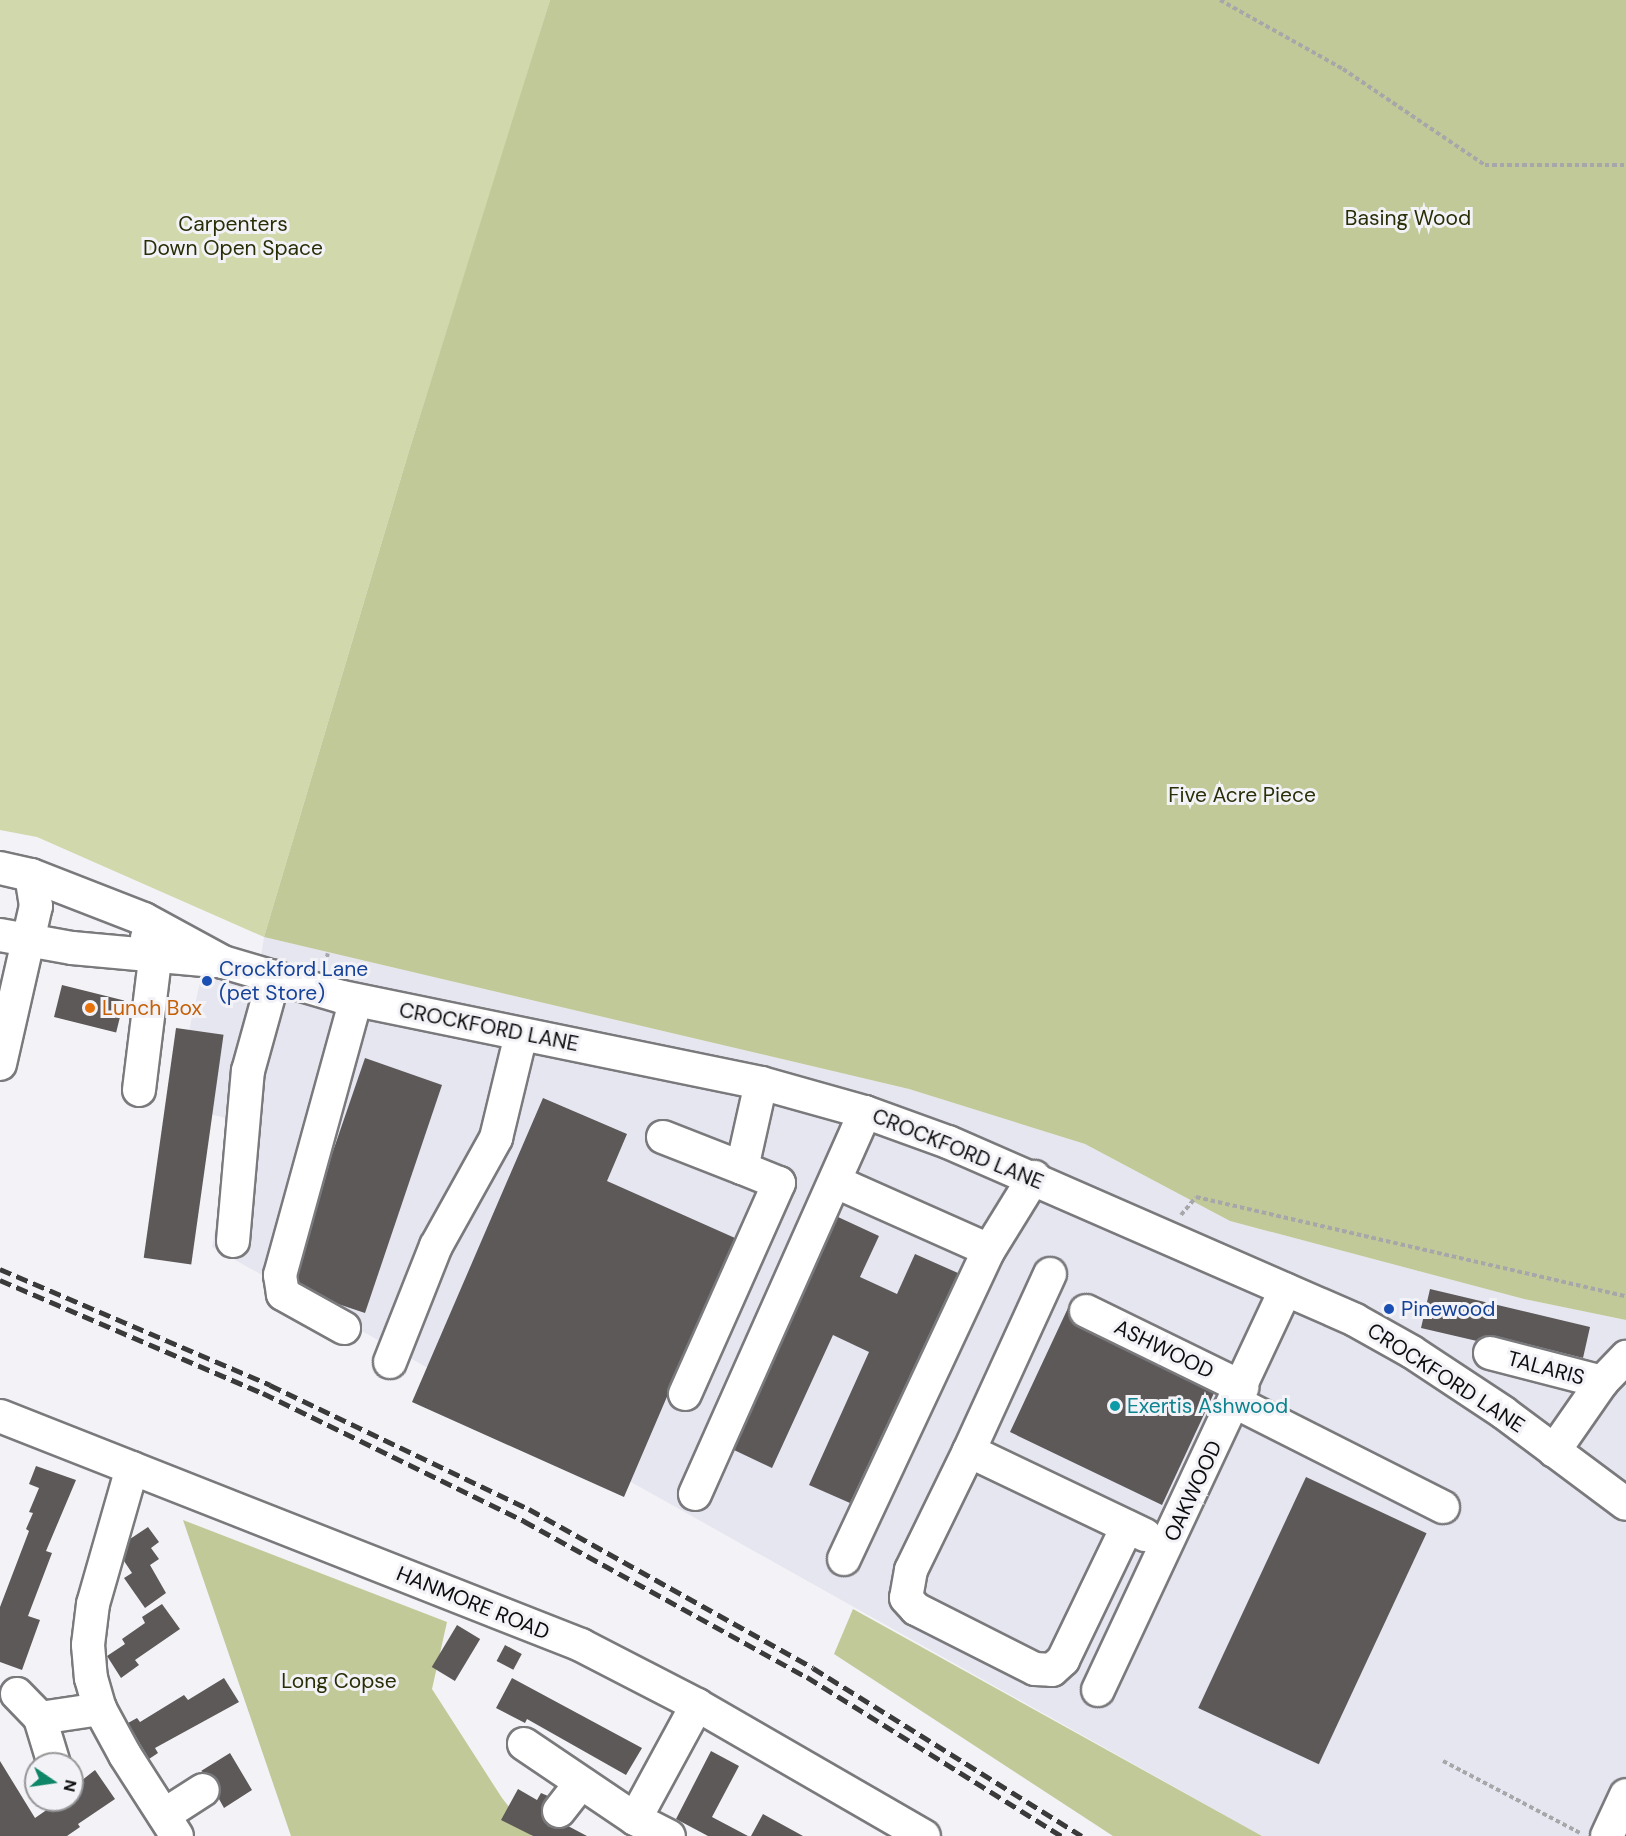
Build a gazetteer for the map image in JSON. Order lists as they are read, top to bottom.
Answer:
{
  "streets": {
    "street": [
      "CROCKFORD LANE",
      "ASHWOOD",
      "TALARIS",
      "OAKWOOD",
      "HANMORE ROAD"
    ]
  },
  "crossings": [
    ["CROCKFORD LANE", "OAKWOOD"],
    ["ASHWOOD", "OAKWOOD"]
  ],
  "parks": [
    "Basing Wood",
    "Carpenters Down Open Space",
    "Five Acre Piece",
    "Long Copse"
  ],
  "places": [
    "Crockford Lane (pet Store)",
    "Lunch Box",
    "Pinewood",
    "Exertis Ashwood"
  ],
  "north": "right"
}
